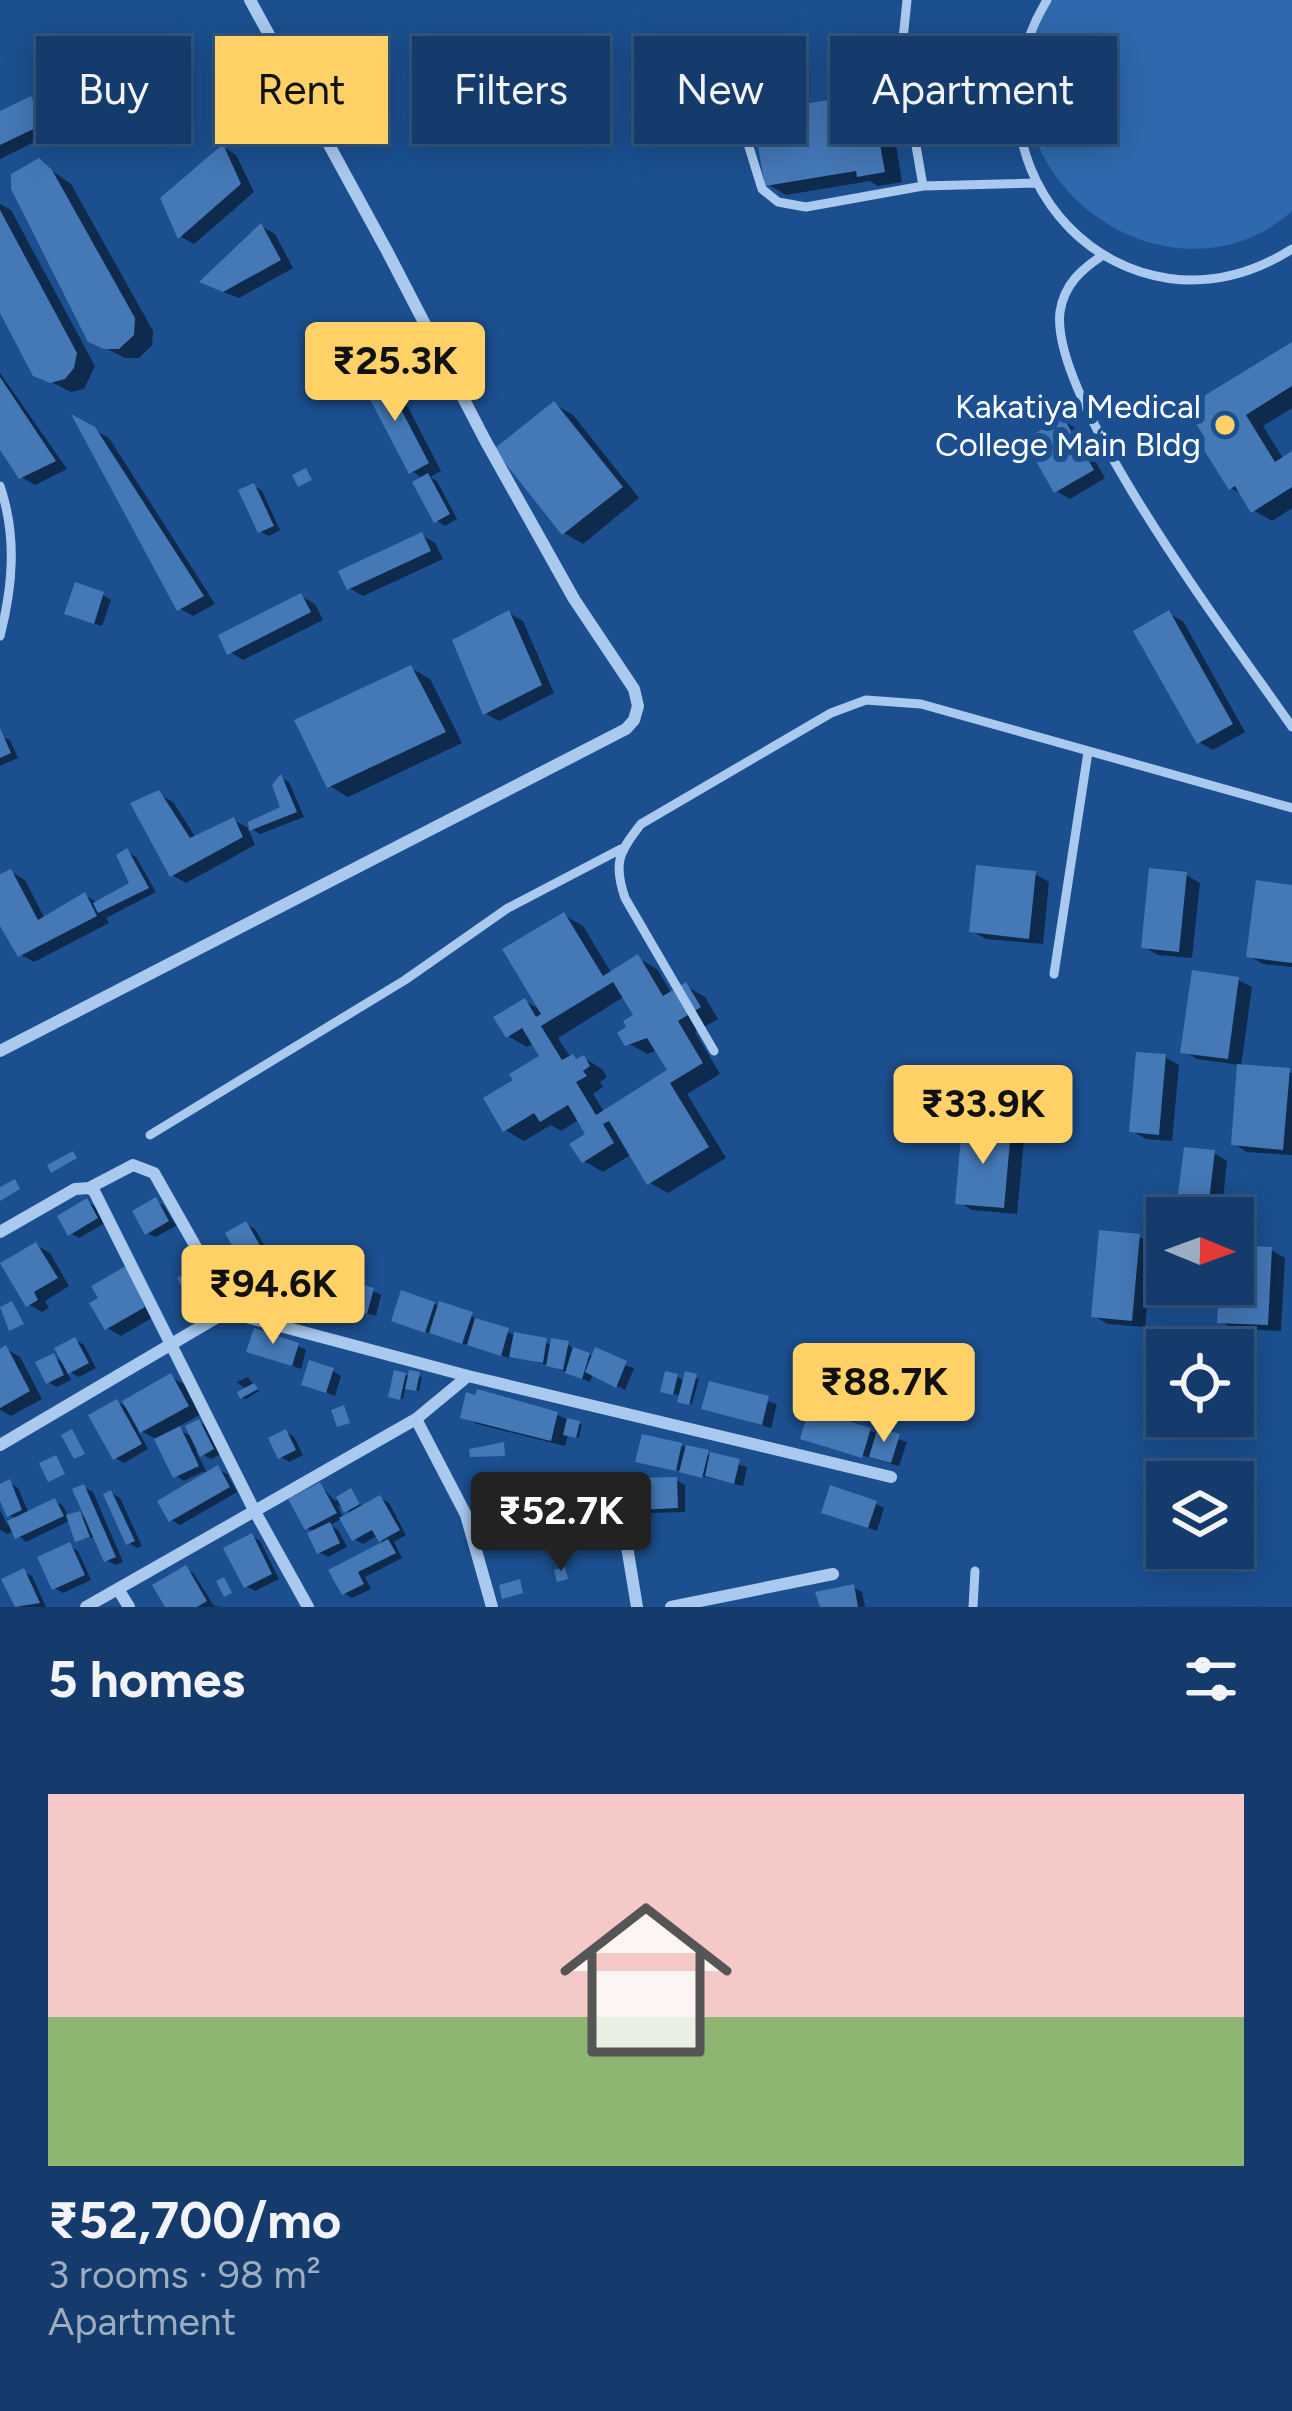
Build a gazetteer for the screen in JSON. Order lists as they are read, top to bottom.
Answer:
{
  "places": ["Kakatiya Medical College Main Bldg"],
  "north": "right",
  "page": {
    "chip": [
      "Buy",
      "Rent",
      "Filters",
      "New",
      "Apartment"
    ],
    "price": [
      "₹25.3K",
      "₹33.9K",
      "₹94.6K",
      "₹88.7K",
      "₹52.7K"
    ],
    "heading": "5 homes",
    "list": [
      {
        "name": "₹52,700/mo",
        "note": "3 rooms · 98 m² · Apartment"
      }
    ]
  }
}
